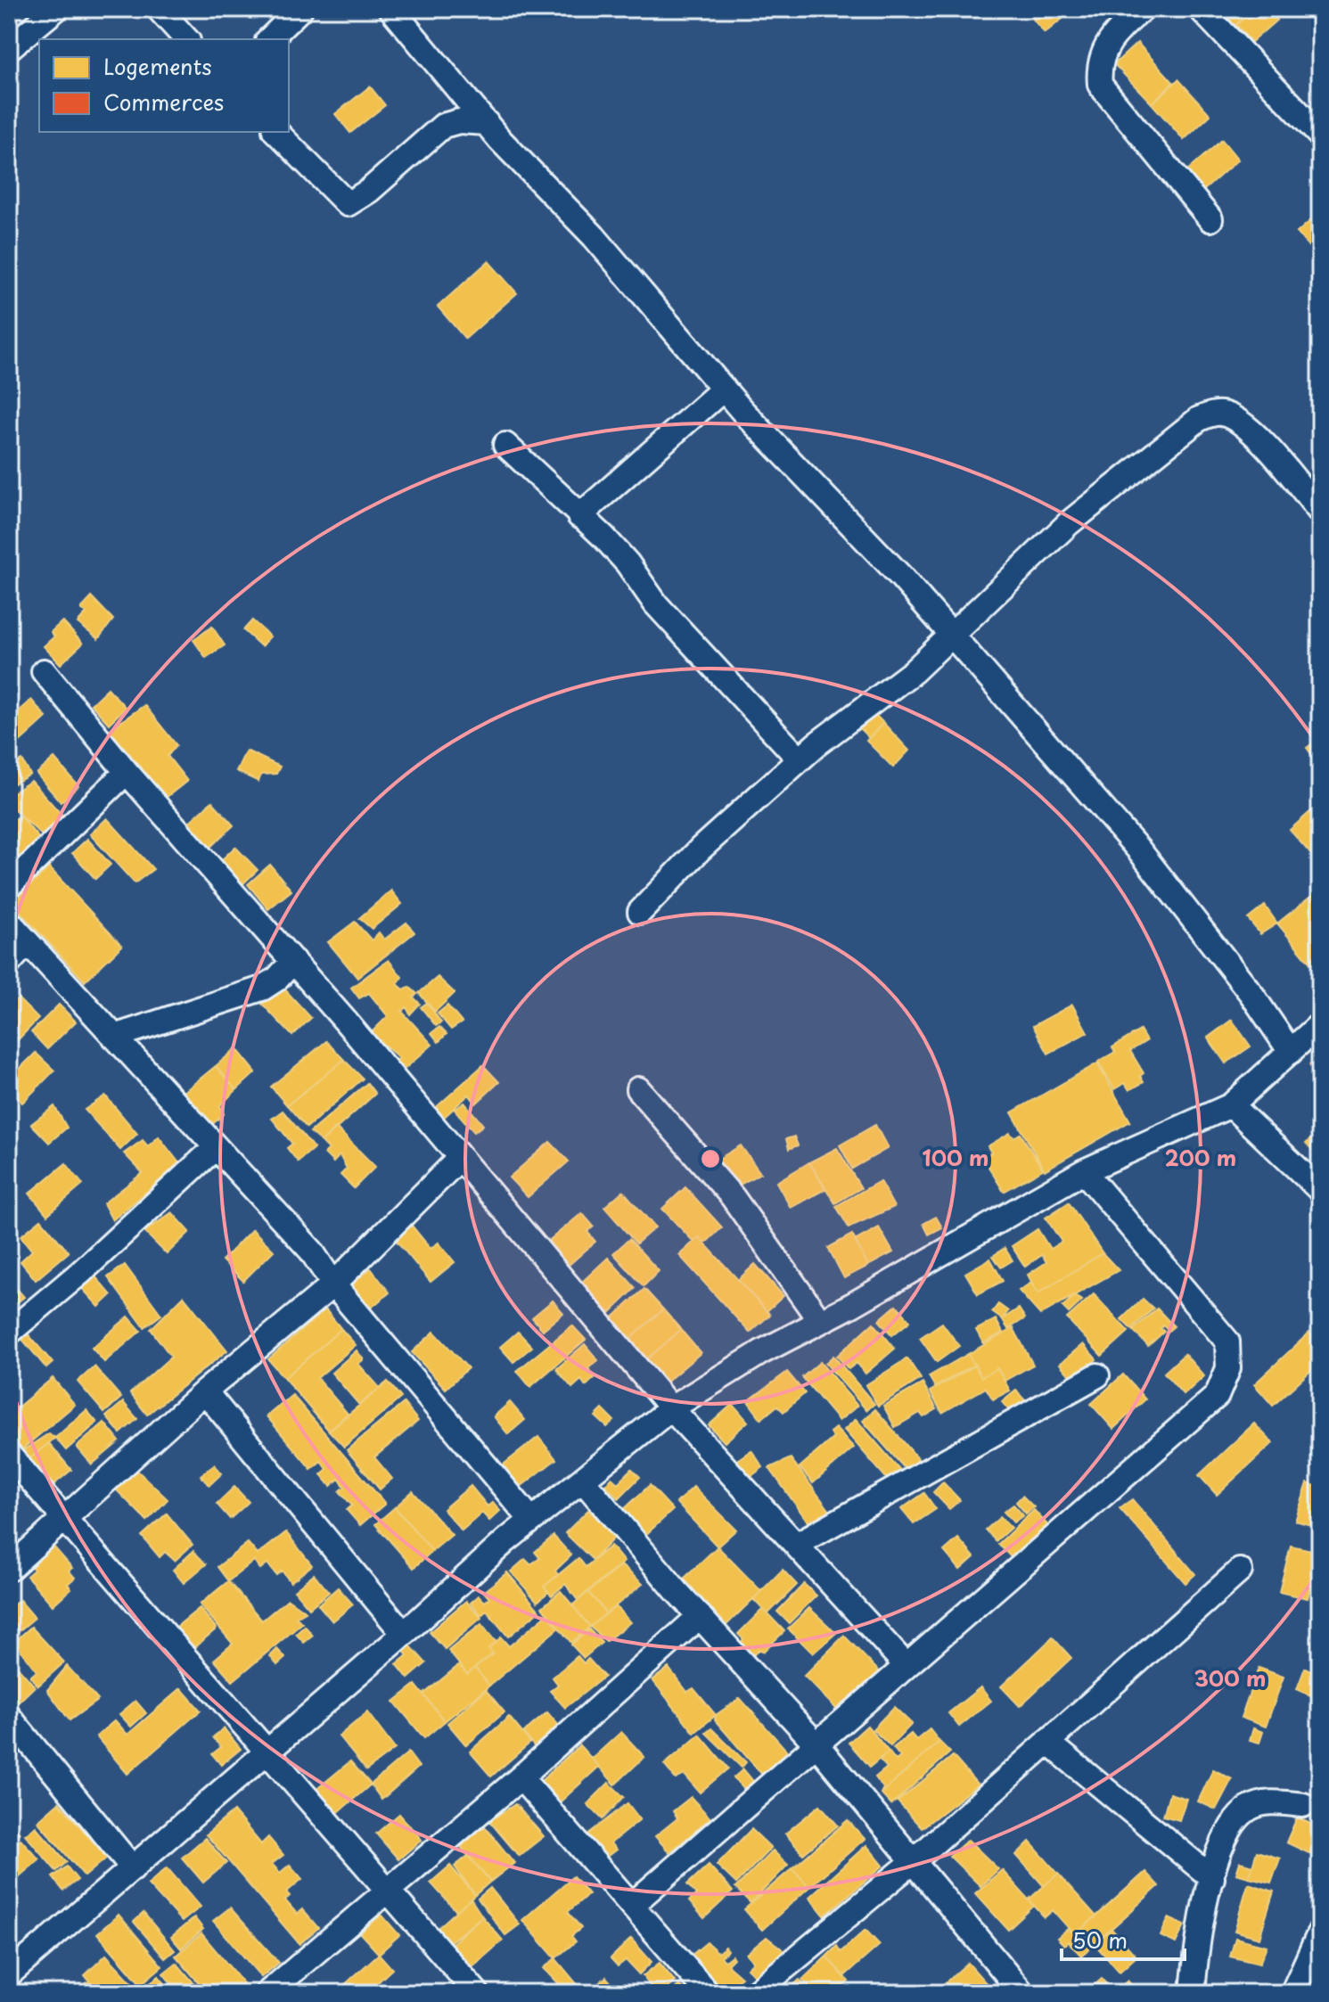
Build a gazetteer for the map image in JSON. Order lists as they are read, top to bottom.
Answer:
{
  "legend": ["Logements", "Commerces"],
  "scale_bar": "50 m",
  "rings": ["100 m", "200 m", "300 m"]
}
